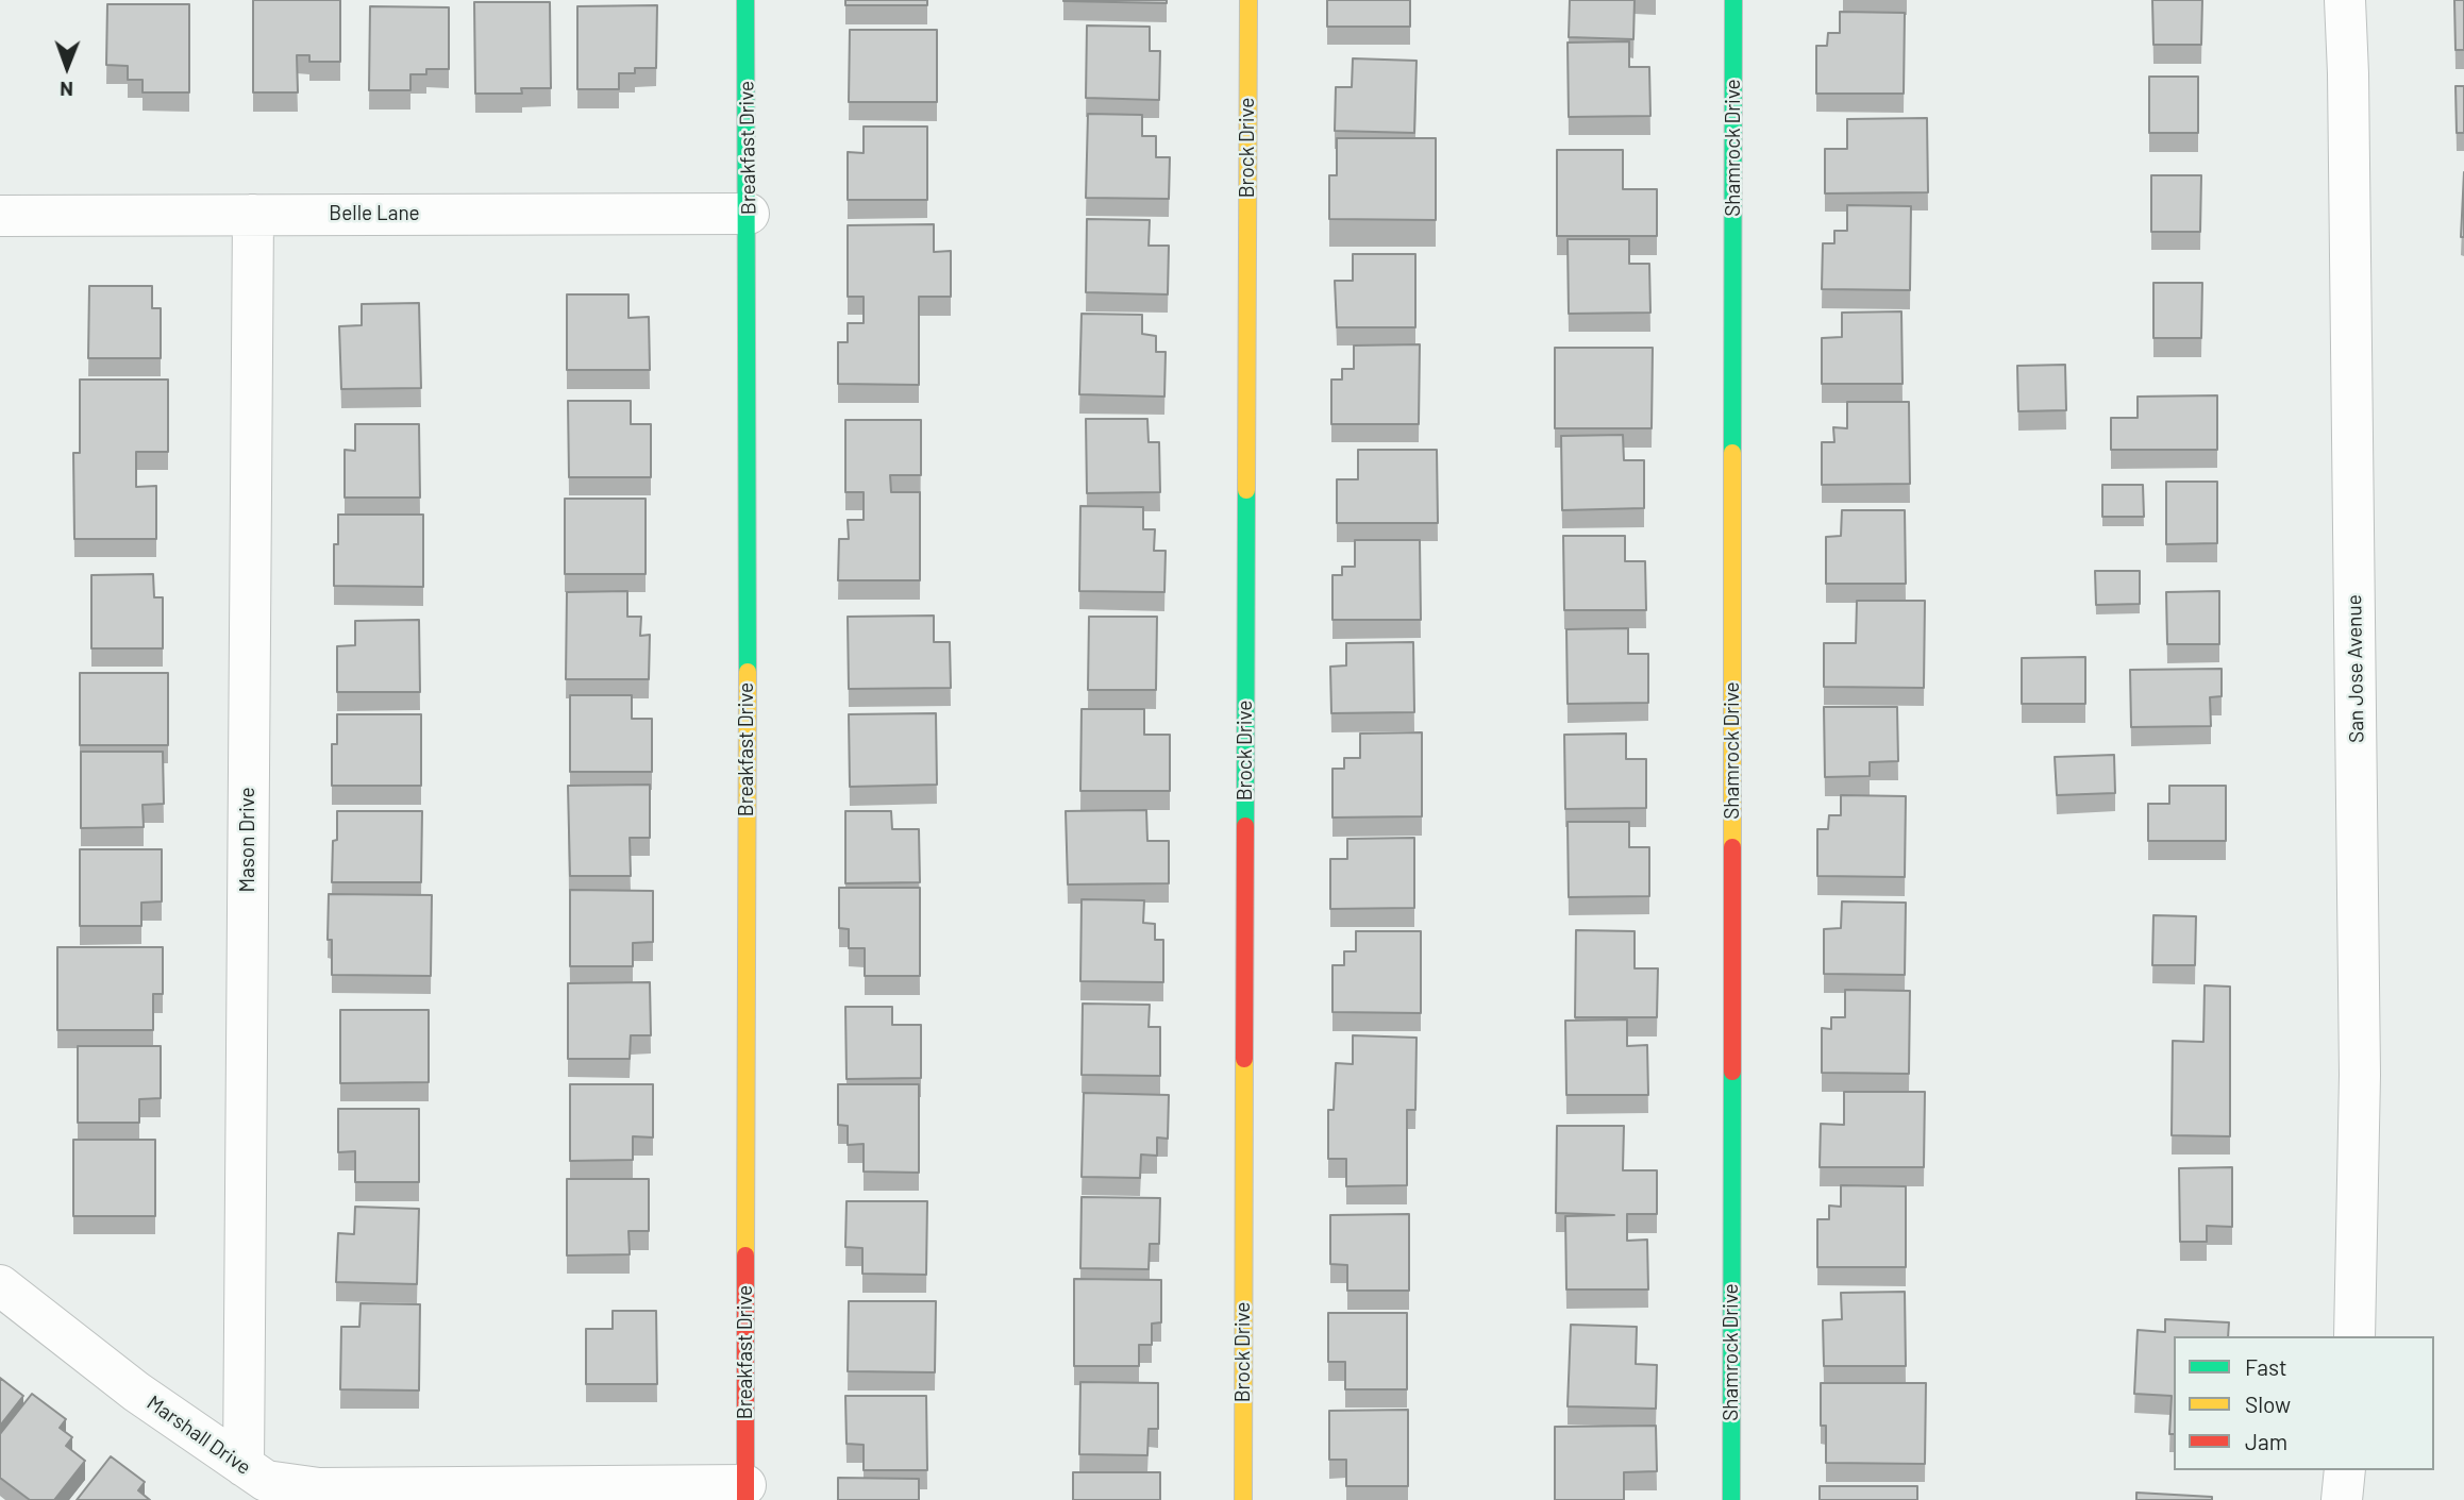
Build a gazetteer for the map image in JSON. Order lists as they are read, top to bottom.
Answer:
{
  "streets": {
    "street": [
      "Breakfast Drive",
      "Brock Drive",
      "Shamrock Drive",
      "Belle Lane",
      "San Jose Avenue",
      "Mason Drive",
      "Marshall Drive"
    ]
  },
  "crossings": [
    ["Breakfast Drive", "Belle Lane"],
    ["Breakfast Drive", "Marshall Drive"],
    ["Belle Lane", "Mason Drive"],
    ["Mason Drive", "Marshall Drive"]
  ],
  "legend": ["Fast", "Slow", "Jam"],
  "north": "bottom"
}
